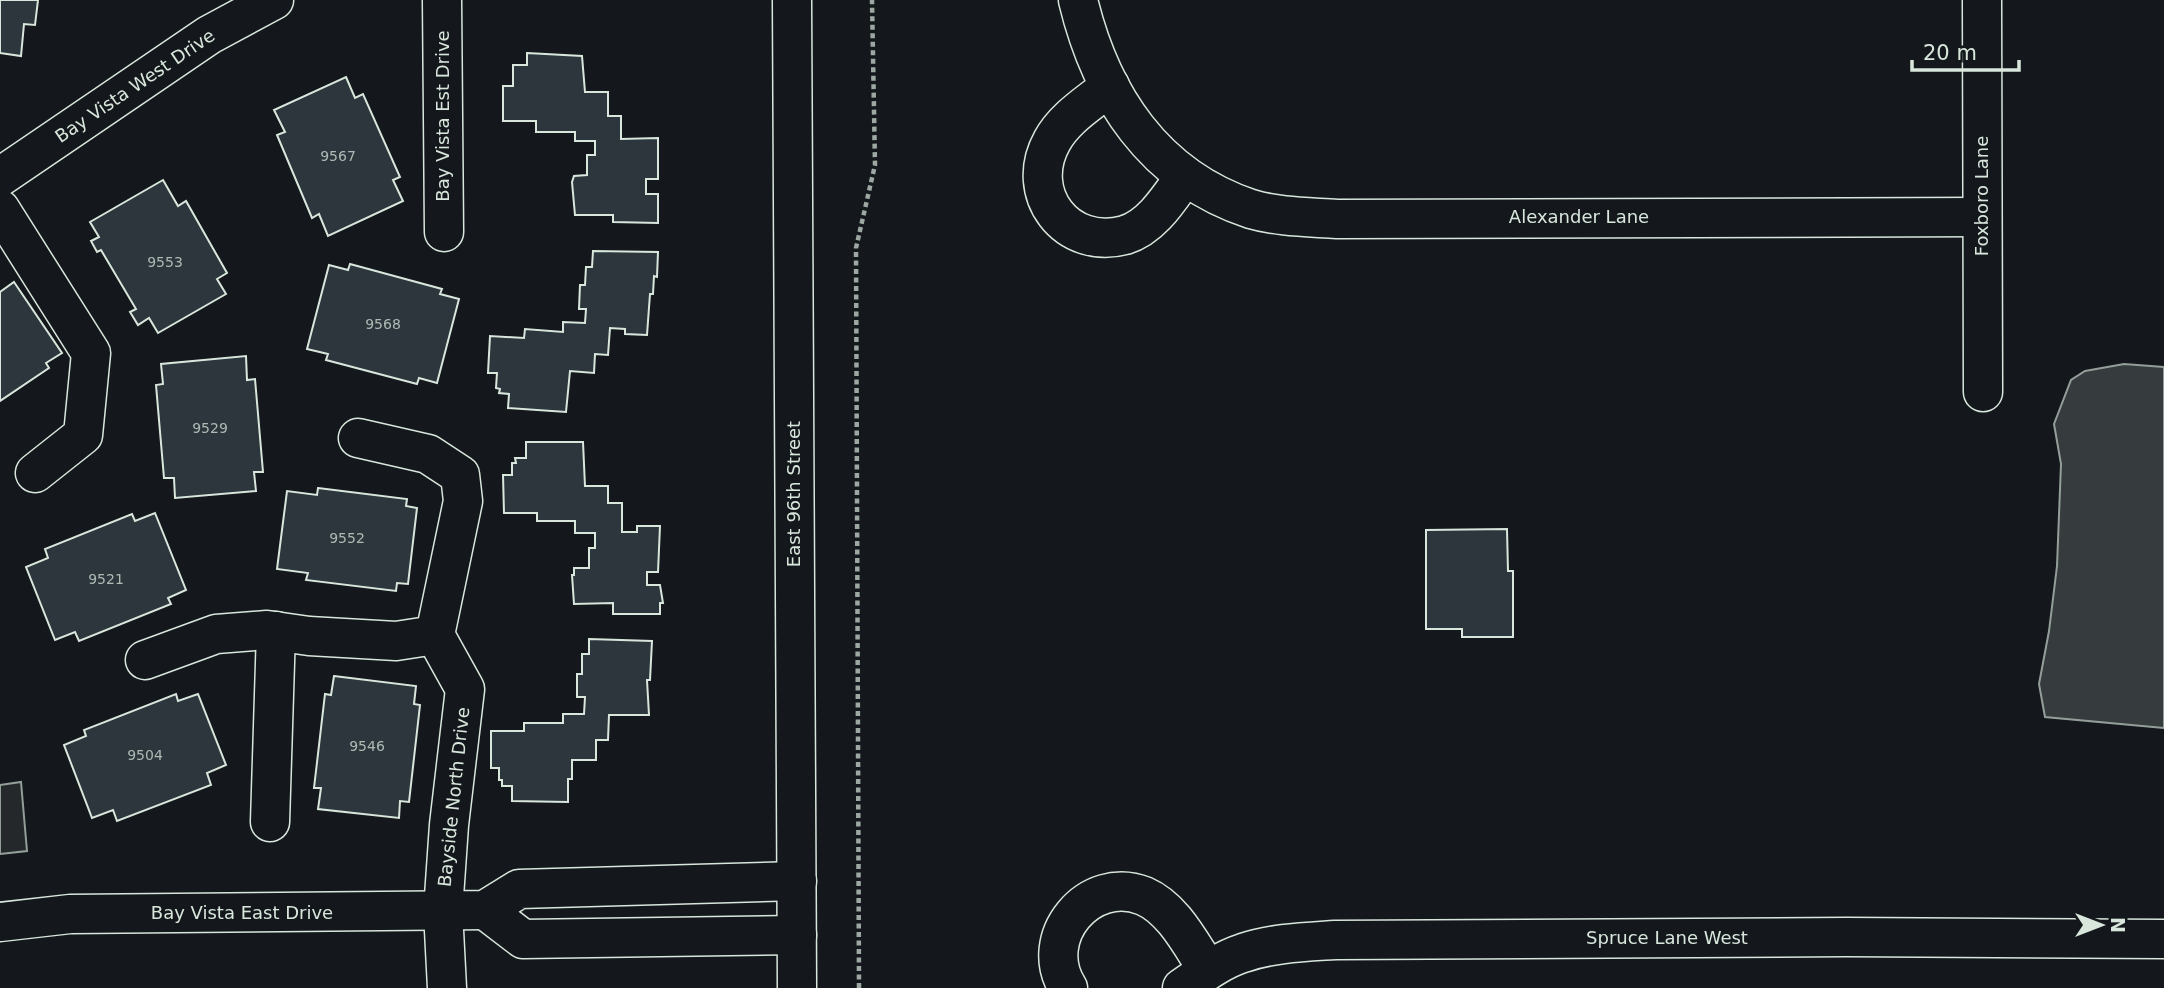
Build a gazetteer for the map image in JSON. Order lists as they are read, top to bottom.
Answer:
{
  "streets": {
    "street": [
      "Bay Vista West Drive",
      "Bay Vista Est Drive",
      "Foxboro Lane",
      "Alexander Lane",
      "East 96th Street",
      "Bayside North Drive",
      "Bay Vista East Drive",
      "Spruce Lane West"
    ]
  },
  "crossings": [
    ["Foxboro Lane", "Alexander Lane"],
    ["Bayside North Drive", "Bay Vista East Drive"]
  ],
  "house_numbers": [
    "9567",
    "9553",
    "9568",
    "9529",
    "9552",
    "9521",
    "9546",
    "9504"
  ],
  "scale_bar": "20 m",
  "north": "right"
}
